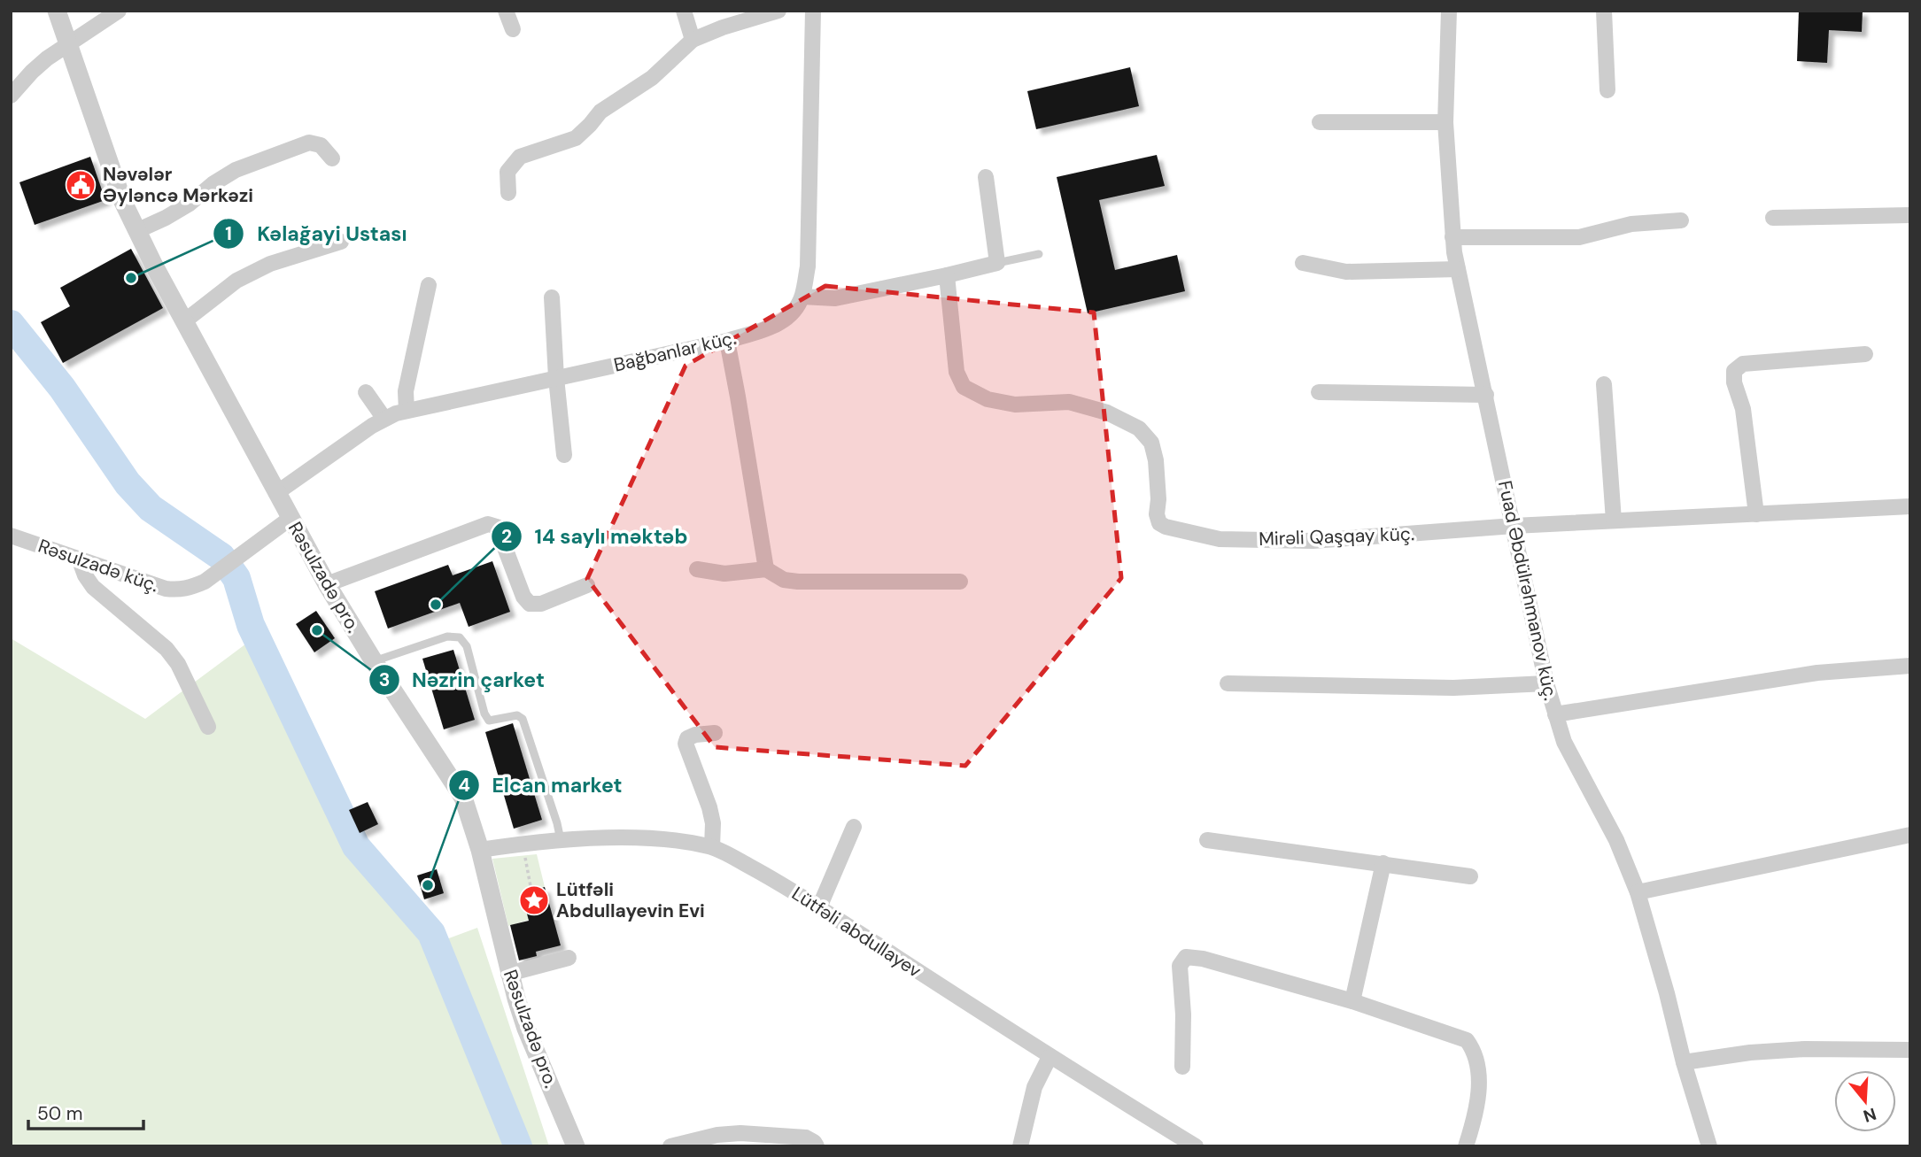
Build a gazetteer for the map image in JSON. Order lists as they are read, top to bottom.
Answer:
{
  "streets": {
    "street": [
      "Bağbanlar küç.",
      "Mirəli Qaşqay küç.",
      "Rəsulzadə küç.",
      "Rəsulzadə pro.",
      "Fuad Əbdülrəhmanov küç.",
      "Lütfəli abdullayev"
    ]
  },
  "crossings": [
    ["Bağbanlar küç.", "Rəsulzadə pro."],
    ["Mirəli Qaşqay küç.", "Fuad Əbdülrəhmanov küç."],
    ["Rəsulzadə küç.", "Rəsulzadə pro."],
    ["Rəsulzadə pro.", "Lütfəli abdullayev"]
  ],
  "places": {
    "public building": ["Nəvələr Əyləncə Mərkəzi"],
    "other": [
      "Kəlağayi Ustası",
      "14 saylı məktəb",
      "Nəzrin çarket",
      "Elcan market"
    ],
    "place": ["Lütfəli Abdullayevin Evi"]
  },
  "scale_bar": "50 m",
  "north": "bottom"
}
